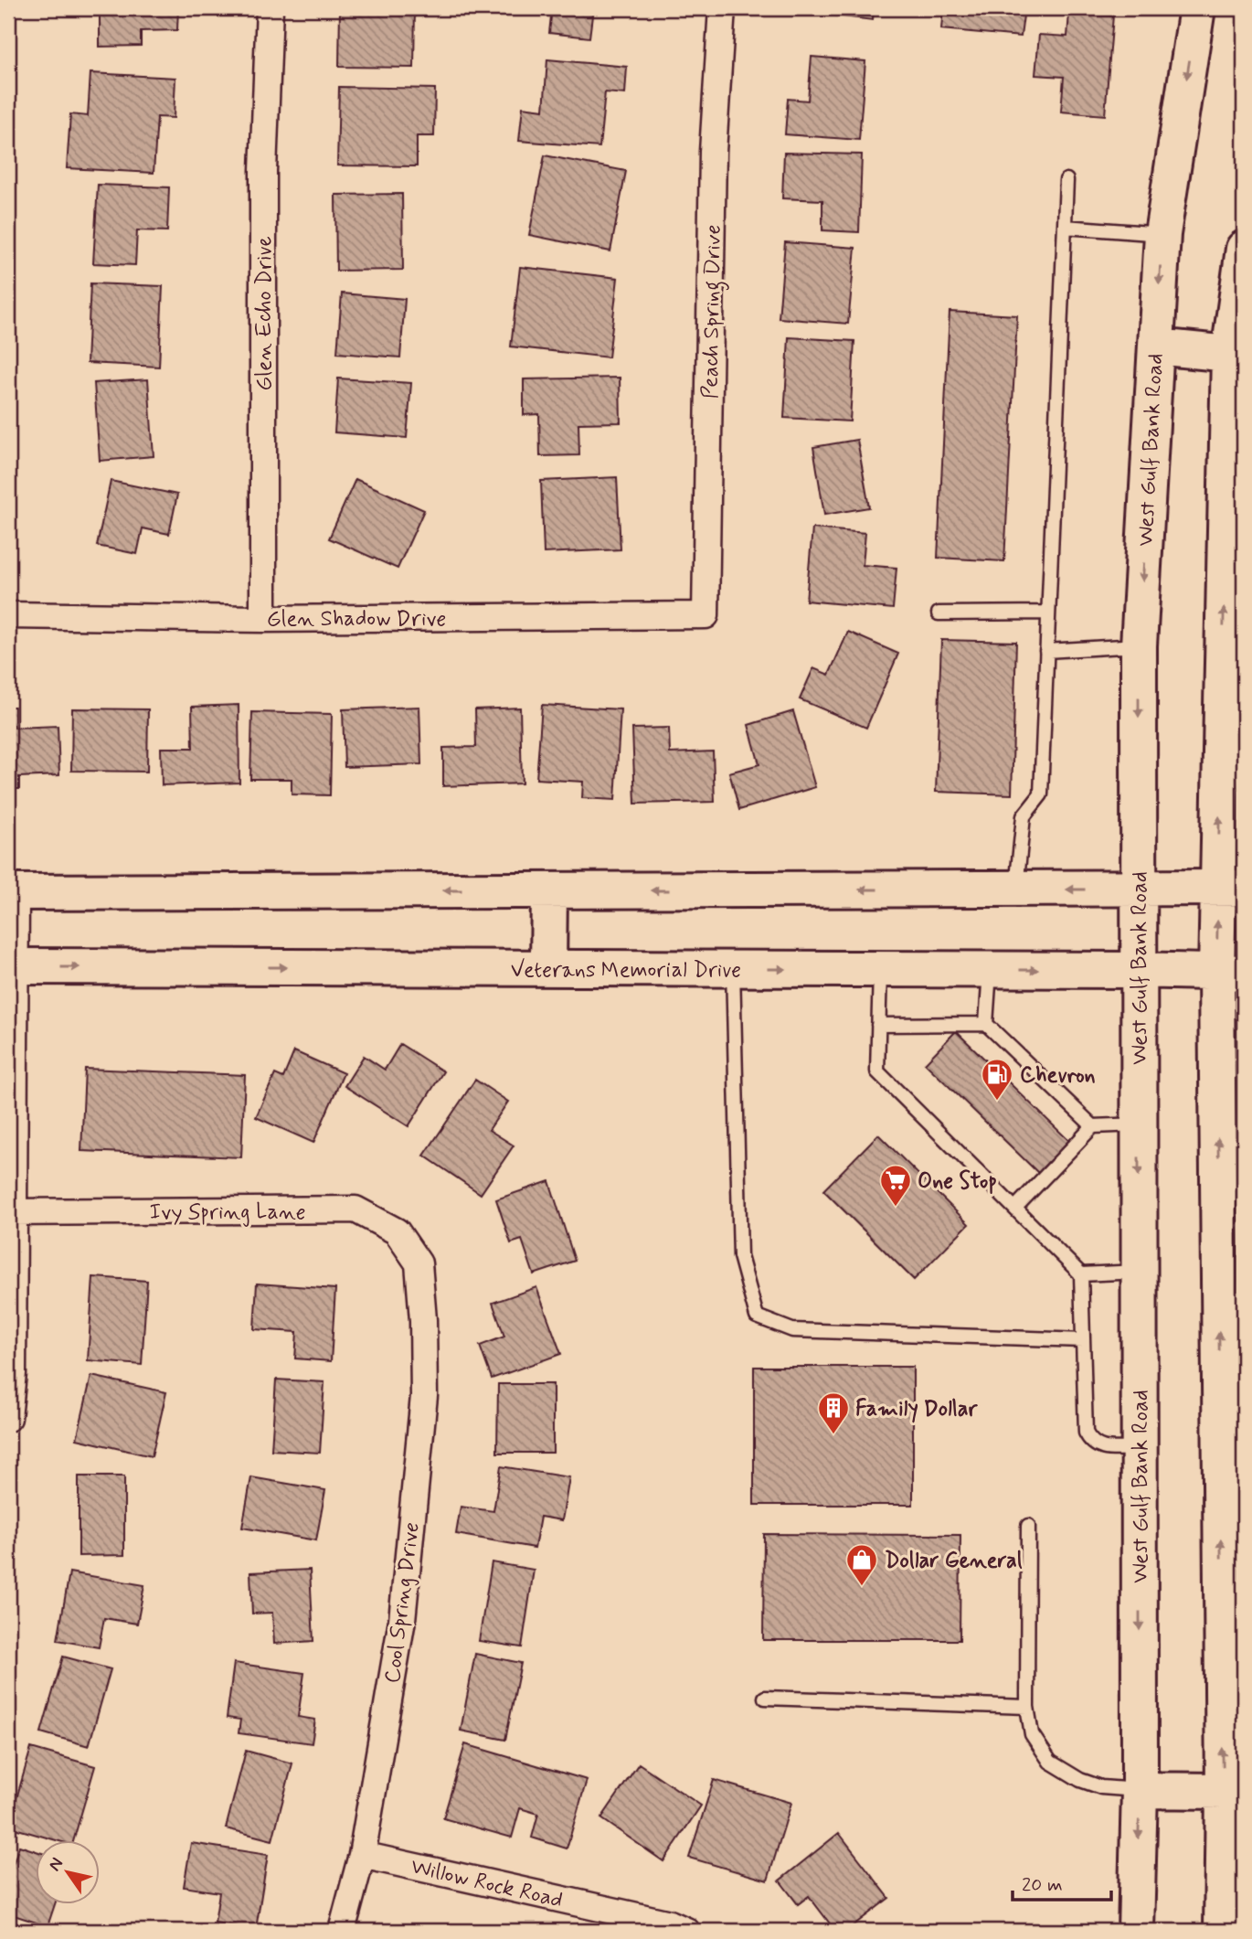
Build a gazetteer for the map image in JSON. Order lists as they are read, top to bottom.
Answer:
{
  "streets": {
    "main road": ["West Gulf Bank Road", "Veterans Memorial Drive"],
    "street": [
      "Peach Spring Drive",
      "Glen Echo Drive",
      "Glen Shadow Drive",
      "Ivy Spring Lane",
      "Cool Spring Drive",
      "Willow Rock Road"
    ]
  },
  "crossings": [
    ["Peach Spring Drive", "Glen Shadow Drive"],
    ["Glen Echo Drive", "Glen Shadow Drive"],
    ["West Gulf Bank Road", "Veterans Memorial Drive"],
    ["Ivy Spring Lane", "Cool Spring Drive"],
    ["Cool Spring Drive", "Willow Rock Road"]
  ],
  "places": {
    "fuel station": ["Chevron"],
    "supermarket": ["One Stop"],
    "building": ["Family Dollar"],
    "shop": ["Dollar General"]
  },
  "scale_bar": "20 m",
  "north": "top left"
}
